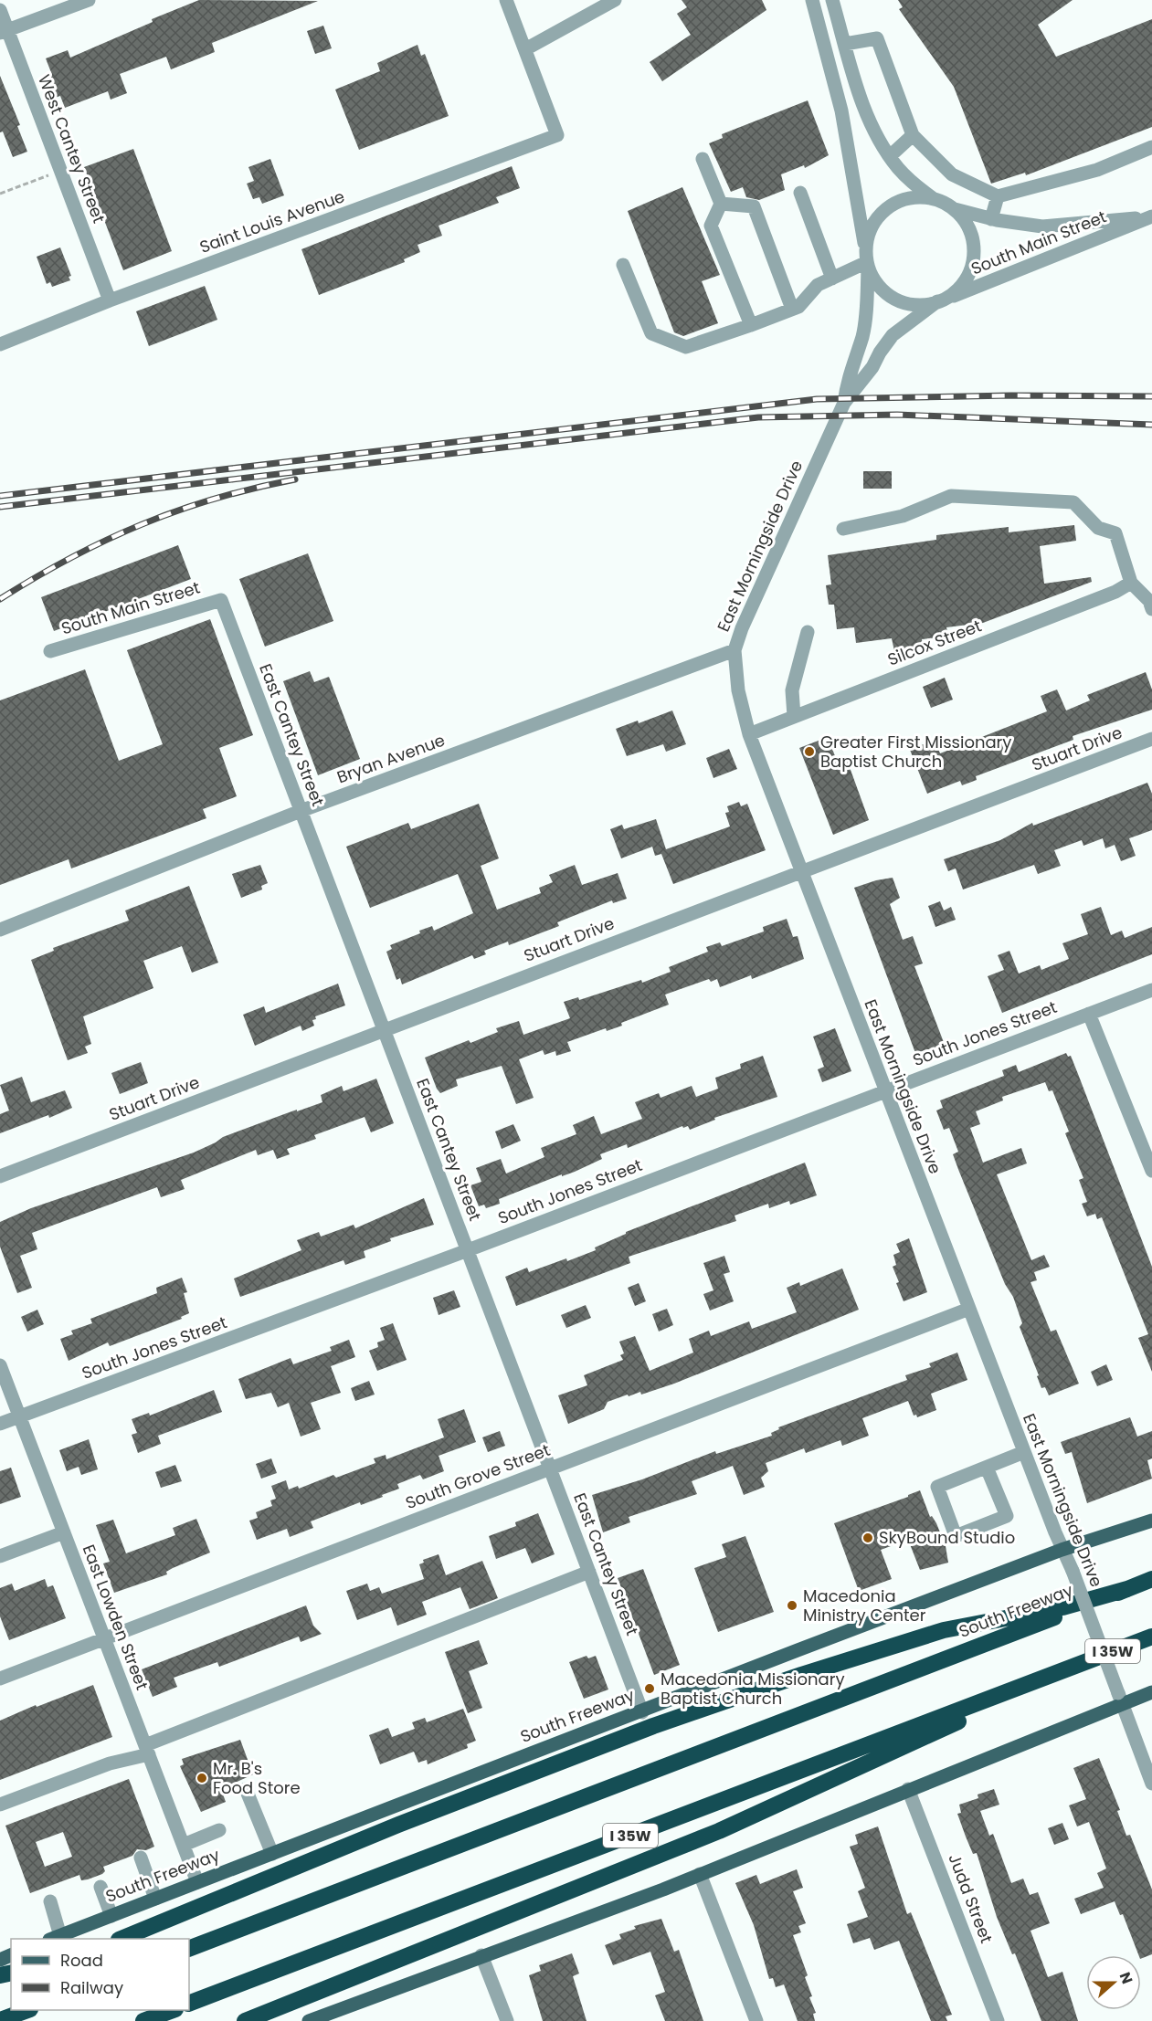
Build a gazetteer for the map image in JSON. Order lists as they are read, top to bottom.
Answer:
{
  "streets": {
    "highway": ["South Freeway", "I 35W"],
    "street": [
      "West Cantey Street",
      "Saint Louis Avenue",
      "South Main Street",
      "East Morningside Drive",
      "Silcox Street",
      "East Cantey Street",
      "Stuart Drive",
      "Bryan Avenue",
      "South Jones Street",
      "South Grove Street",
      "East Lowden Street",
      "Judd Street"
    ]
  },
  "crossings": [
    ["West Cantey Street", "Saint Louis Avenue"],
    ["South Main Street", "East Cantey Street"],
    ["East Morningside Drive", "Silcox Street"],
    ["East Morningside Drive", "Stuart Drive"],
    ["East Morningside Drive", "Bryan Avenue"],
    ["East Morningside Drive", "South Jones Street"],
    ["East Morningside Drive", "South Grove Street"],
    ["East Morningside Drive", "South Freeway"],
    ["East Cantey Street", "Stuart Drive"],
    ["East Cantey Street", "Bryan Avenue"],
    ["East Cantey Street", "South Jones Street"],
    ["East Cantey Street", "South Grove Street"],
    ["East Cantey Street", "South Freeway"],
    ["South Jones Street", "East Lowden Street"],
    ["South Grove Street", "East Lowden Street"],
    ["South Freeway", "East Lowden Street"]
  ],
  "places": [
    "Greater First Missionary Baptist Church",
    "SkyBound Studio",
    "Macedonia Ministry Center",
    "Macedonia Missionary Baptist Church",
    "Mr. B's Food Store"
  ],
  "legend": ["Road", "Railway"],
  "north": "right"
}
